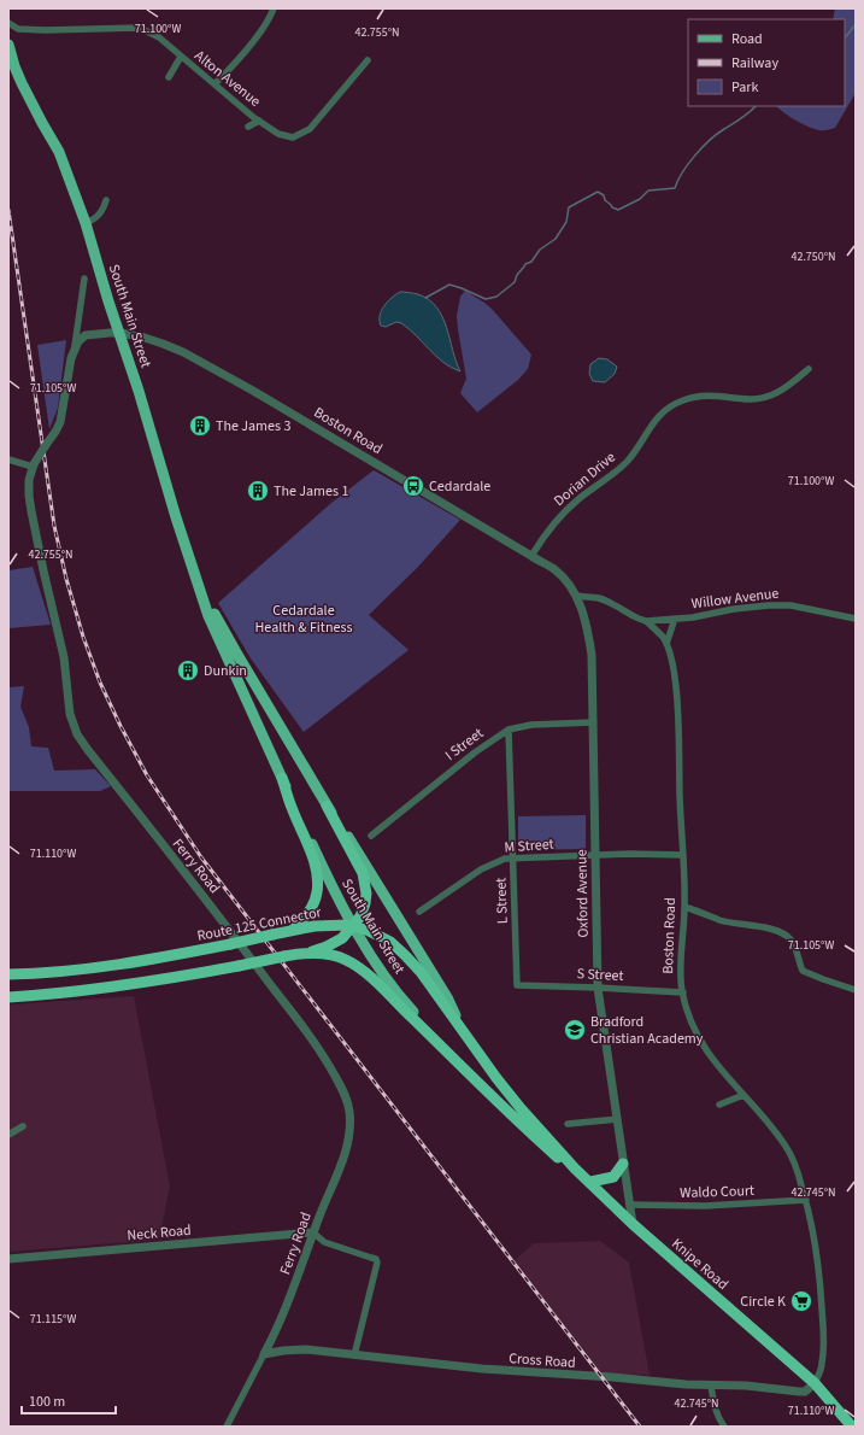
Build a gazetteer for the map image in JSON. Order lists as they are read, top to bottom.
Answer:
{
  "streets": {
    "highway": ["South Main Street", "Route 125 Connector", "Knipe Road"],
    "street": [
      "Alton Avenue",
      "Boston Road",
      "Dorian Drive",
      "Willow Avenue",
      "I Street",
      "M Street",
      "Ferry Road",
      "Oxford Avenue",
      "L Street",
      "S Street",
      "Waldo Court",
      "Neck Road",
      "Cross Road"
    ]
  },
  "crossings": [
    ["South Main Street", "Boston Road"],
    ["South Main Street", "Oxford Avenue"],
    ["South Main Street", "Route 125 Connector"],
    ["South Main Street", "Knipe Road"],
    ["Boston Road", "Dorian Drive"],
    ["Boston Road", "Willow Avenue"],
    ["Boston Road", "M Street"],
    ["Boston Road", "Oxford Avenue"],
    ["Boston Road", "S Street"],
    ["Boston Road", "Waldo Court"],
    ["Boston Road", "Knipe Road"],
    ["Boston Road", "Cross Road"],
    ["I Street", "Oxford Avenue"],
    ["I Street", "L Street"],
    ["M Street", "Oxford Avenue"],
    ["M Street", "L Street"],
    ["Ferry Road", "Neck Road"],
    ["Ferry Road", "Cross Road"],
    ["Oxford Avenue", "S Street"],
    ["Oxford Avenue", "Waldo Court"],
    ["Oxford Avenue", "Knipe Road"],
    ["L Street", "S Street"],
    ["Knipe Road", "Cross Road"]
  ],
  "parks": ["Cedardale Health & Fitness"],
  "places": {
    "building": ["The James 3", "The James 1", "Dunkin"],
    "bus stop": ["Cedardale"],
    "school or university": ["Bradford Christian Academy"],
    "supermarket": ["Circle K"]
  },
  "legend": ["Road", "Railway", "Park"],
  "scale_bar": "100 m",
  "coordinates": [
    "71.100°W",
    "42.755°N",
    "42.750°N",
    "71.105°W",
    "71.110°W",
    "42.745°N",
    "71.115°W"
  ]
}
